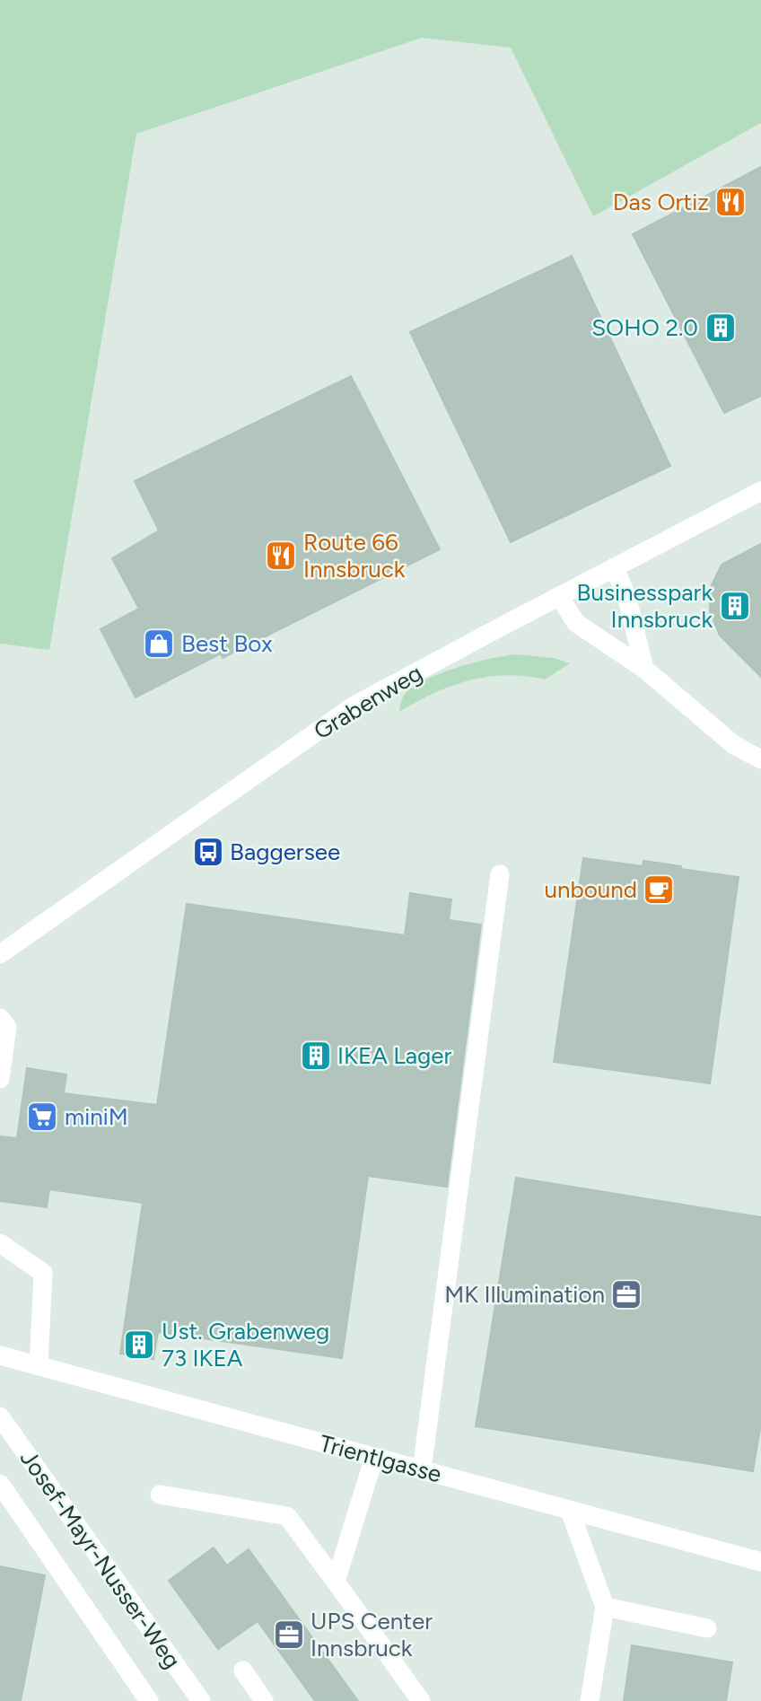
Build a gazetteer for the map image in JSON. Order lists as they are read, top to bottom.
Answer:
{
  "streets": {
    "street": ["Grabenweg", "Trientlgasse", "Josef-Mayr-Nusser-Weg"]
  },
  "places": {
    "restaurant": ["Das Ortiz", "Route 66 Innsbruck"],
    "building": [
      "SOHO 2.0",
      "Businesspark Innsbruck",
      "IKEA Lager",
      "Ust. Grabenweg 73 IKEA"
    ],
    "shop": ["Best Box"],
    "bus stop": ["Baggersee"],
    "cafe": ["unbound"],
    "supermarket": ["miniM"],
    "office": ["MK Illumination", "UPS Center Innsbruck"]
  }
}
